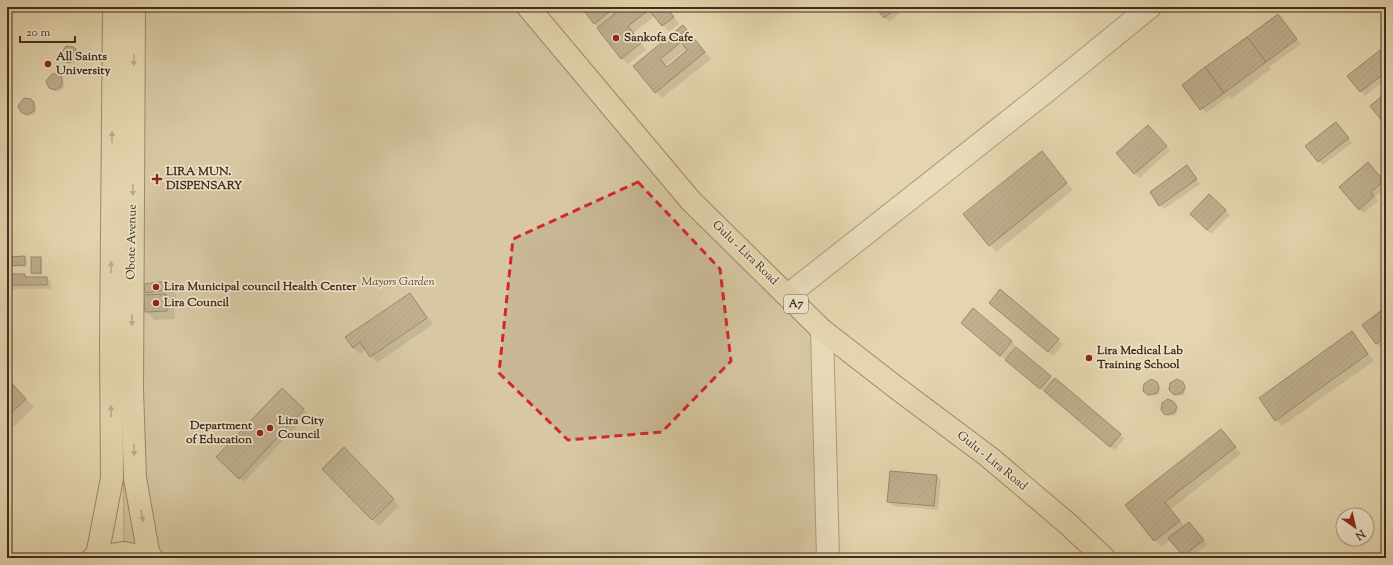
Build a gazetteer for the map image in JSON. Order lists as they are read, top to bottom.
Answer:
{
  "streets": {
    "main road": ["Obote Avenue", "Gulu - Lira Road", "A7"]
  },
  "parks": ["Mayors Garden"],
  "places": {
    "other": [
      "Sankofa Cafe",
      "All Saints University",
      "Lira Municipal council Health Center",
      "Lira Council",
      "Lira Medical Lab Training School",
      "Lira City Council",
      "Department of Education"
    ],
    "health": ["LIRA MUN. DISPENSARY"]
  },
  "scale_bar": "20 m",
  "north": "bottom right"
}
